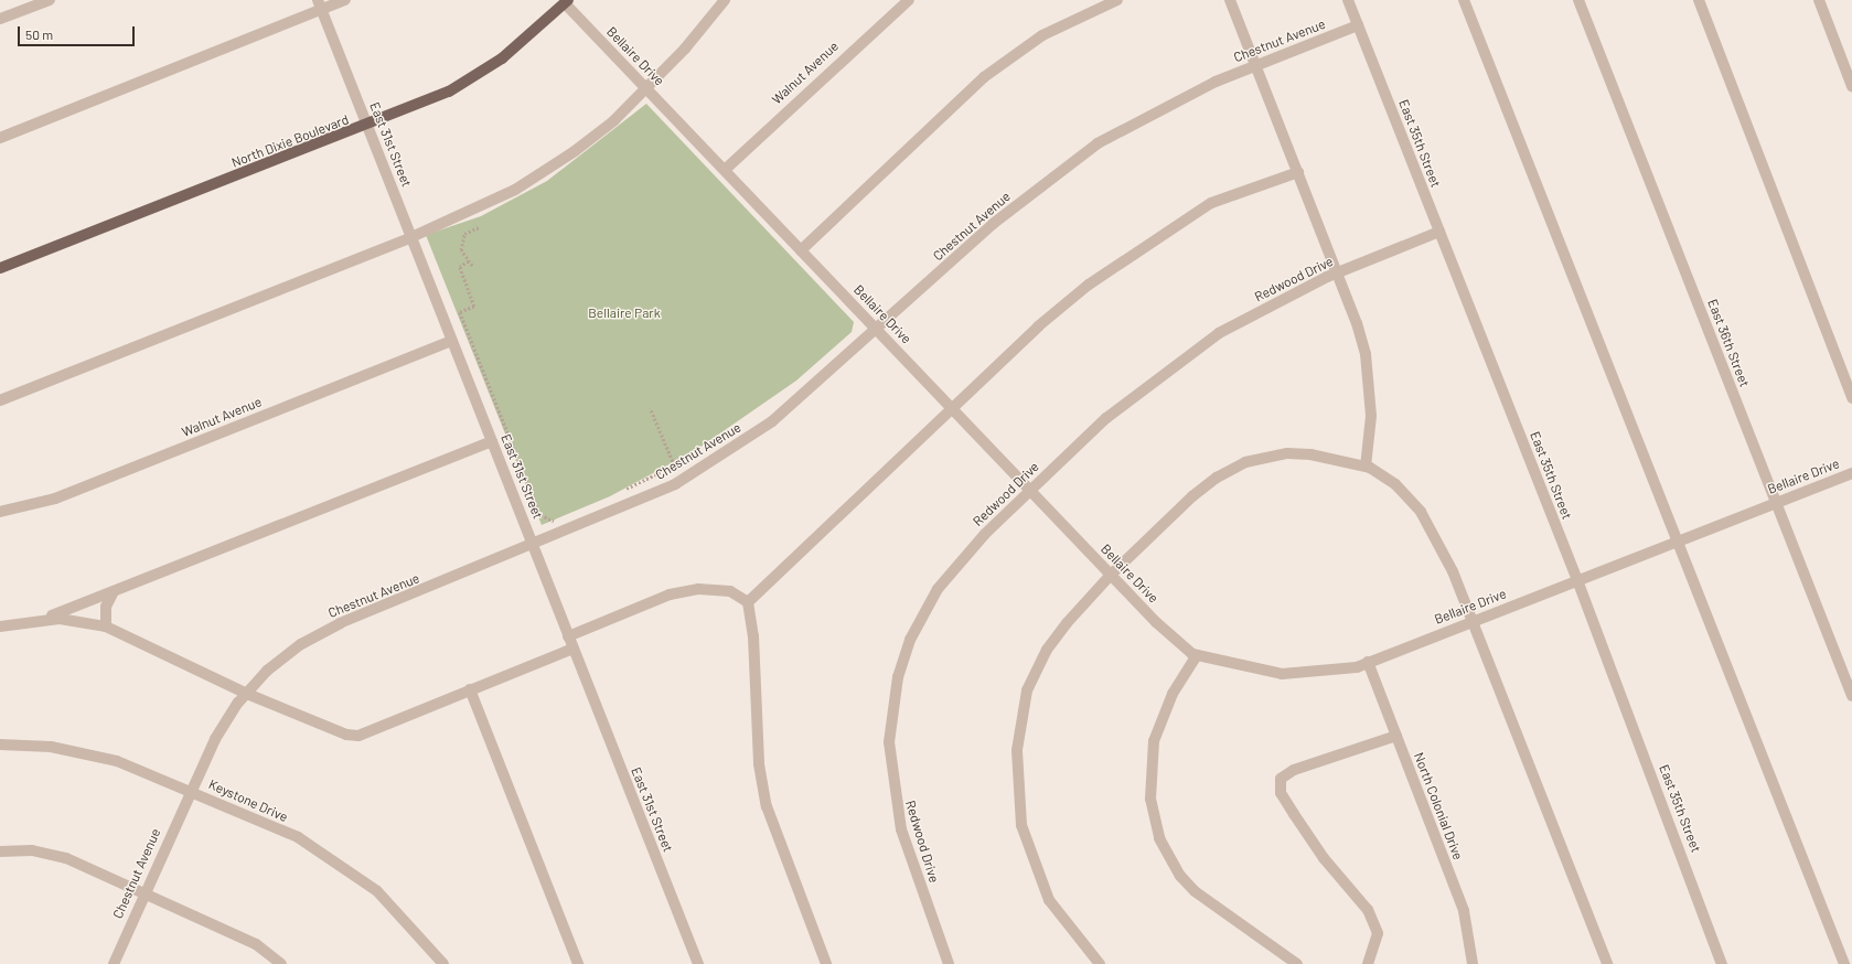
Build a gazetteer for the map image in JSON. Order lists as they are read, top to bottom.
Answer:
{
  "streets": {
    "main road": ["North Dixie Boulevard"],
    "street": [
      "Chestnut Avenue",
      "Bellaire Drive",
      "Walnut Avenue",
      "East 35th Street",
      "East 31st Street",
      "Redwood Drive",
      "East 36th Street",
      "Keystone Drive",
      "North Colonial Drive"
    ]
  },
  "crossings": [
    ["Chestnut Avenue", "Bellaire Drive"],
    ["Chestnut Avenue", "East 35th Street"],
    ["Chestnut Avenue", "East 31st Street"],
    ["Chestnut Avenue", "Keystone Drive"],
    ["Bellaire Drive", "Walnut Avenue"],
    ["Bellaire Drive", "North Dixie Boulevard"],
    ["Bellaire Drive", "East 35th Street"],
    ["Bellaire Drive", "Redwood Drive"],
    ["Bellaire Drive", "East 36th Street"],
    ["Bellaire Drive", "North Colonial Drive"],
    ["Walnut Avenue", "East 31st Street"],
    ["North Dixie Boulevard", "East 31st Street"],
    ["East 35th Street", "Redwood Drive"]
  ],
  "parks": ["Bellaire Park"],
  "scale_bar": "50 m"
}
